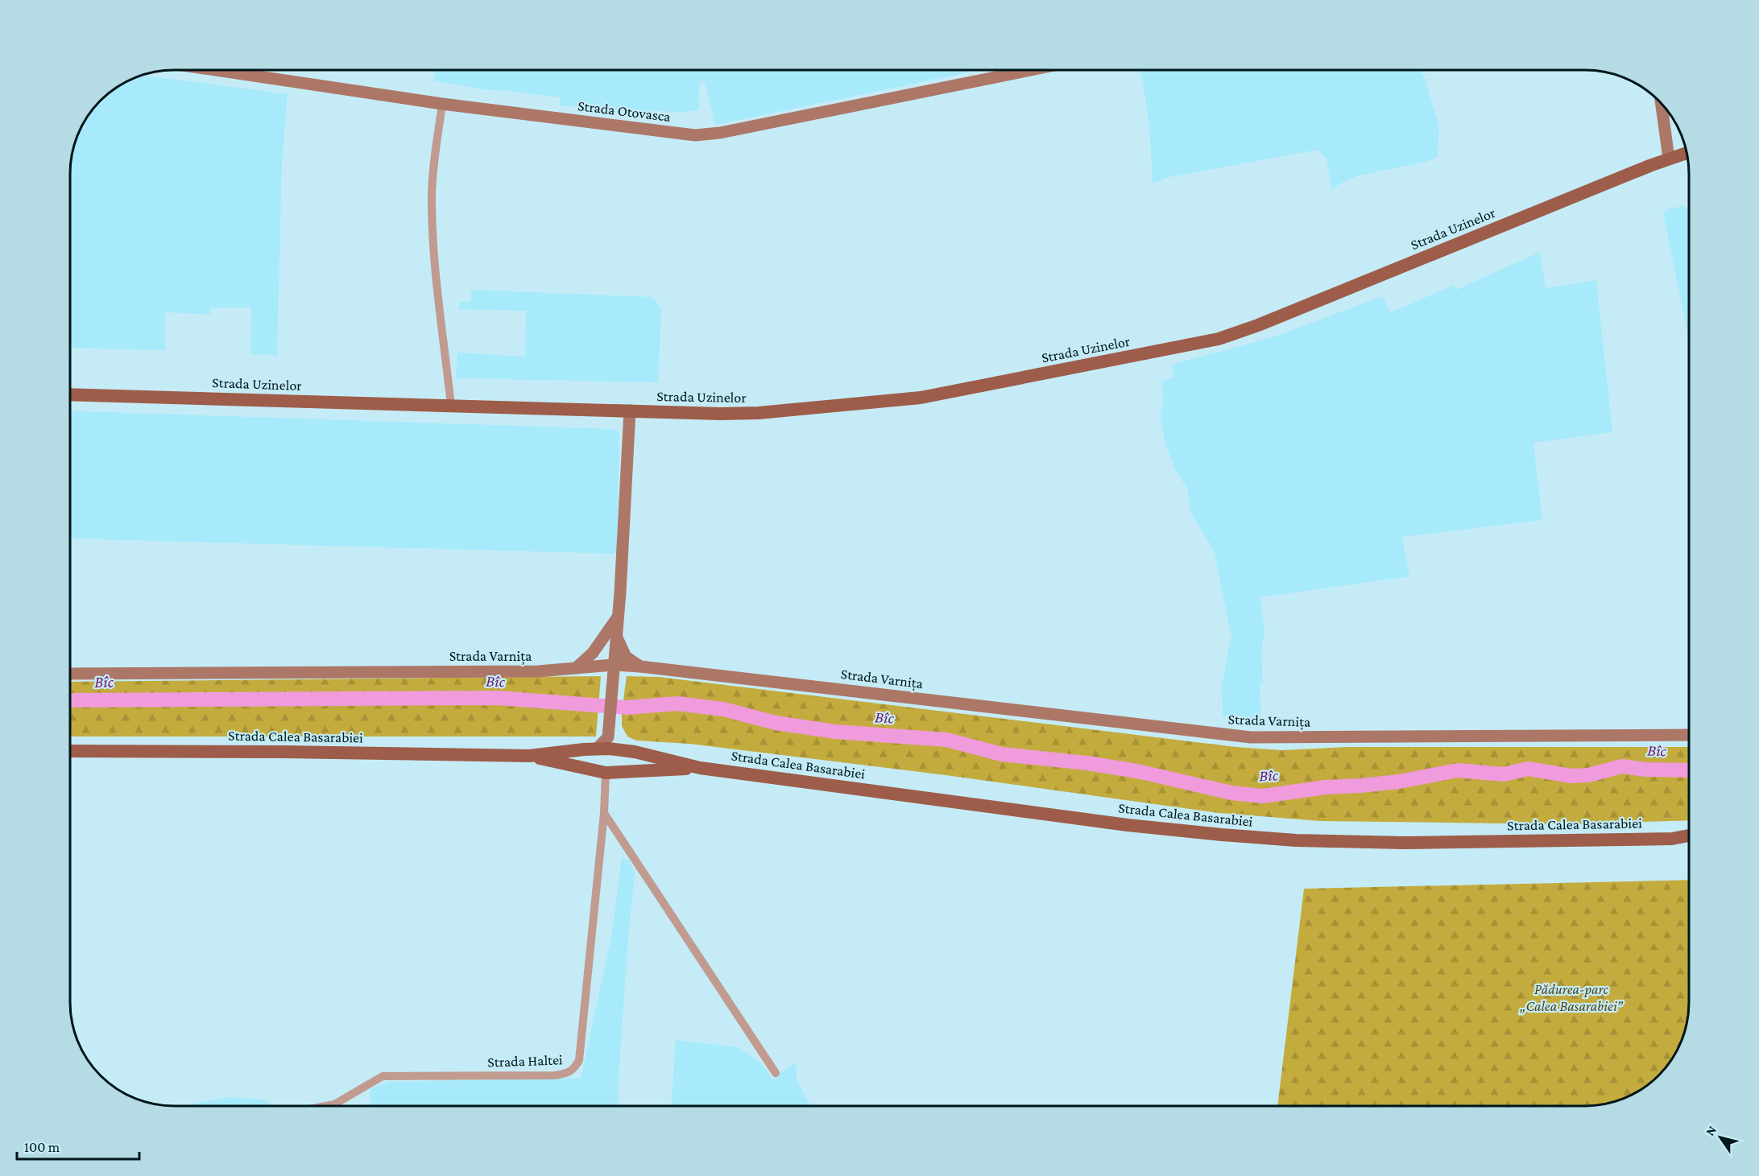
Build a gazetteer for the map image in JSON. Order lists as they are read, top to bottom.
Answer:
{
  "streets": {
    "main road": ["Strada Uzinelor", "Strada Calea Basarabiei"],
    "street": ["Strada Otovasca", "Strada Varnița", "Strada Haltei"]
  },
  "crossings": [
    ["Strada Calea Basarabiei", "Strada Haltei"]
  ],
  "water": ["Bîc"],
  "parks": ["Pădurea-parc „Calea Basarabiei”"],
  "scale_bar": "100 m",
  "north": "top left"
}
